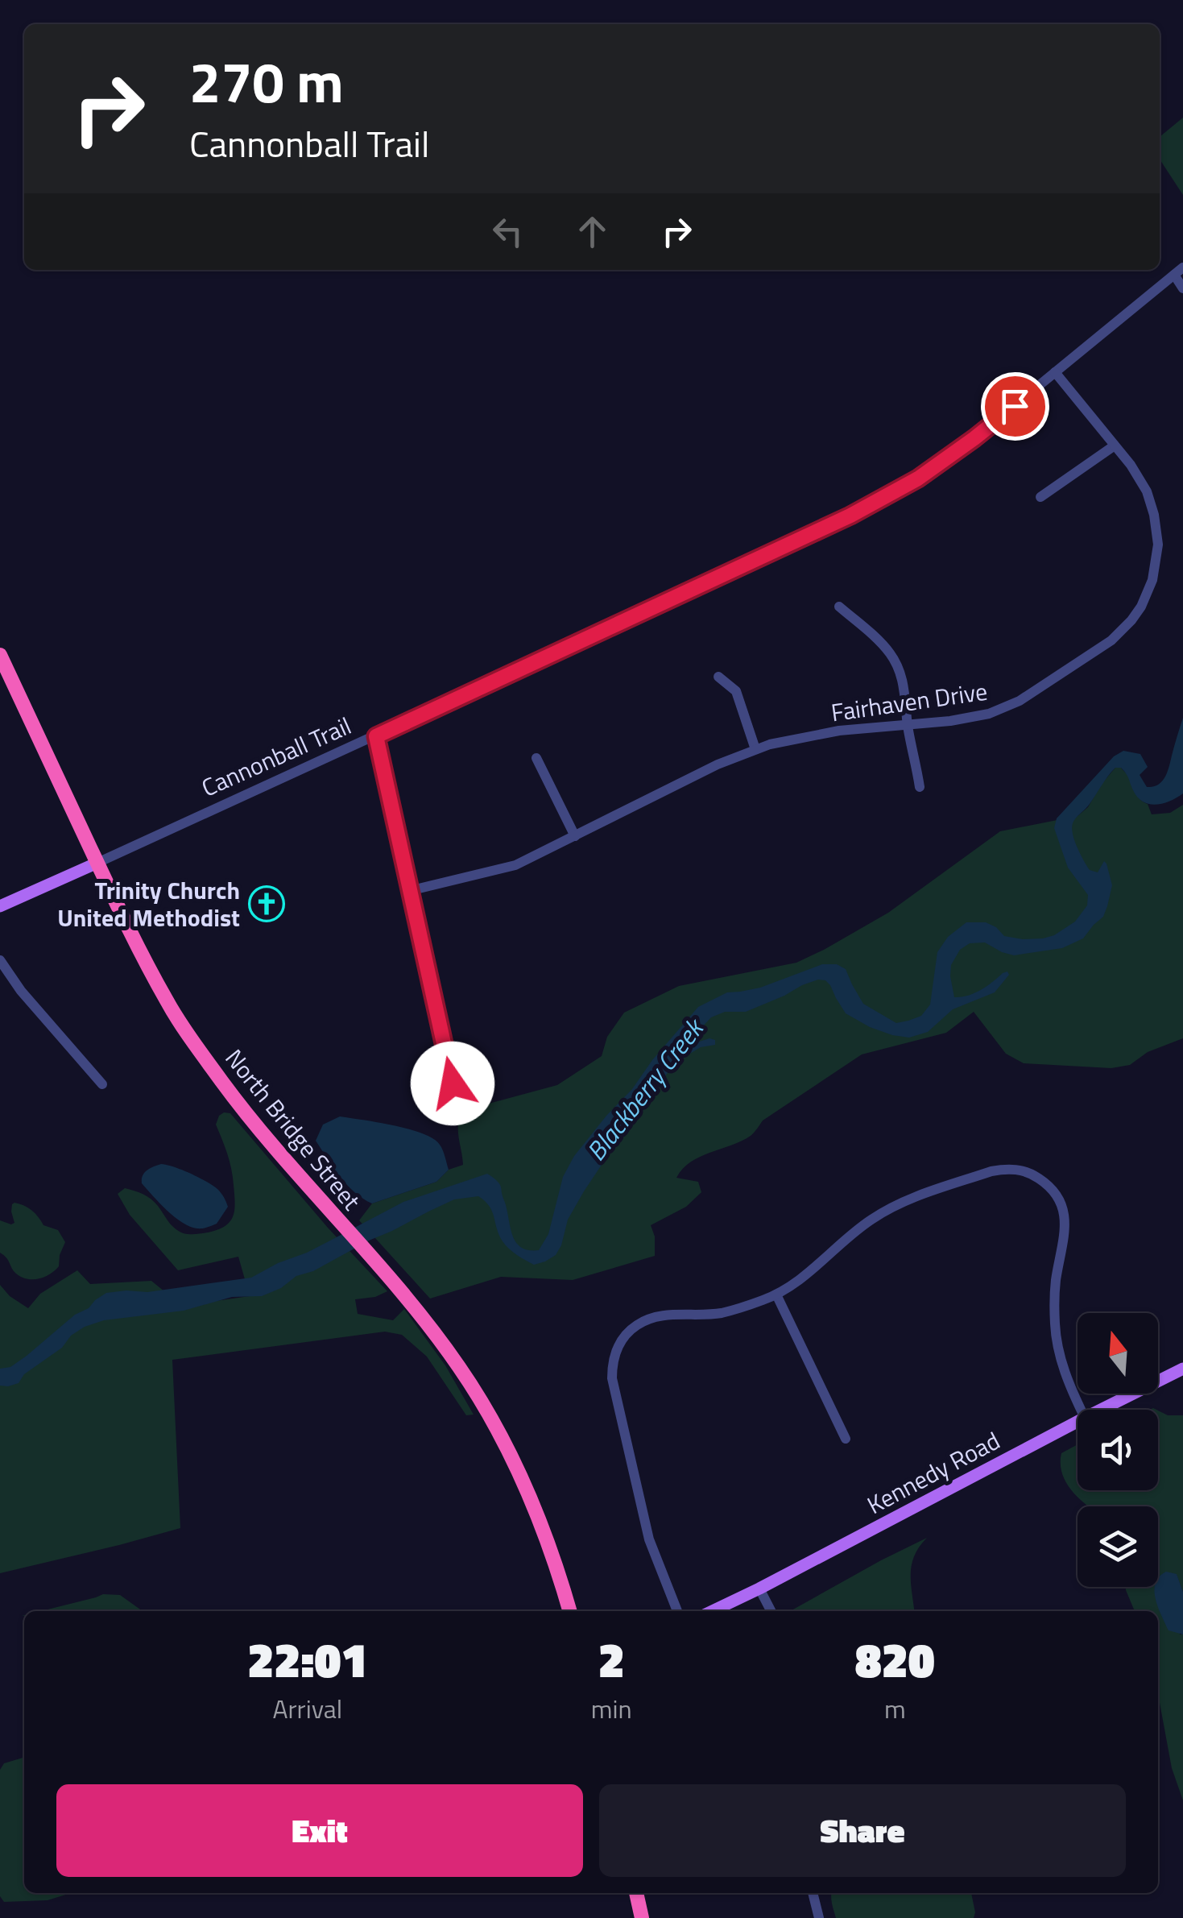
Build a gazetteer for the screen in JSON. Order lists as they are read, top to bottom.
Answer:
{
  "streets": {
    "highway": ["North Bridge Street"],
    "main road": ["Cannonball Trail", "Kennedy Road"],
    "street": ["Fairhaven Drive"]
  },
  "crossings": [
    ["Fairhaven Drive", "Cannonball Trail"],
    ["Cannonball Trail", "North Bridge Street"]
  ],
  "water": ["Blackberry Creek"],
  "places": {
    "church": ["Trinity Church United Methodist"]
  },
  "north": "top",
  "page": {
    "turn": ["270 m", "Cannonball Trail"],
    "eta": [
      "22:01",
      "Arrival",
      "2",
      "min",
      "820",
      "m"
    ],
    "buttons": ["Exit", "Share"]
  }
}
